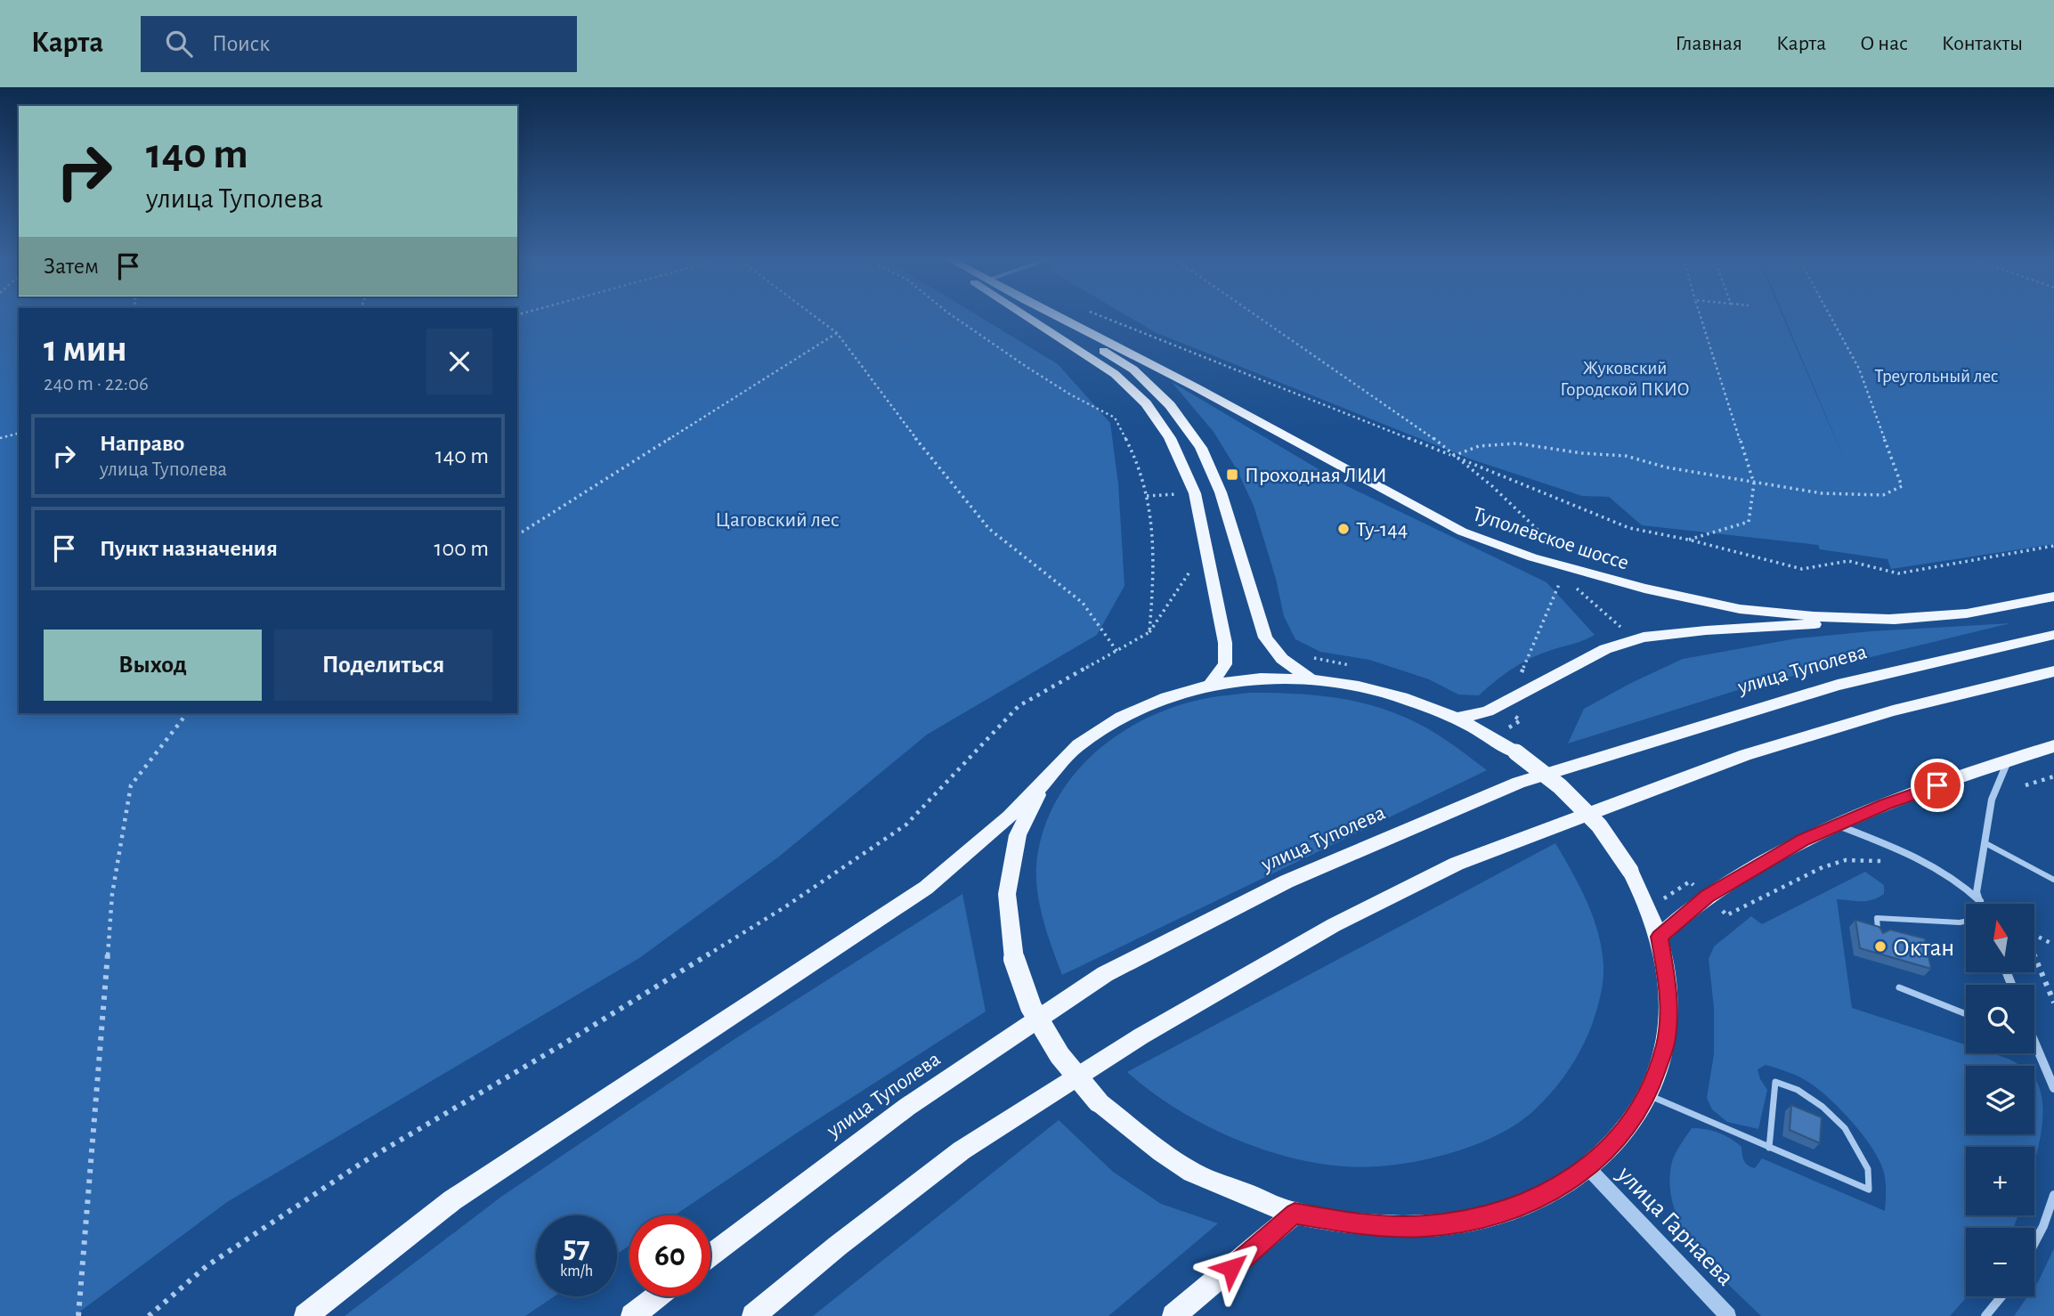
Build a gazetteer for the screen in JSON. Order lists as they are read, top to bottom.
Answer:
{
  "streets": {
    "main road": ["Туполевское шоссе", "улица Туполева"],
    "street": ["улица Гарнаева"]
  },
  "parks": ["Жуковский Городской ПКИО", "Треугольный лес", "Цаговский лес"],
  "places": {
    "transit": ["Проходная ЛИИ"],
    "other": ["Ty-144", "Октан"]
  },
  "north": "top",
  "page": {
    "header": "Карта",
    "search": "Поиск",
    "nav": [
      "Главная",
      "Карта",
      "О нас",
      "Контакты"
    ],
    "turn": ["140 m", "улица Туполева"],
    "then": "Затем",
    "heading": ["1 мин", "240 m · 22:06"],
    "list": [
      {
        "name": "Направо",
        "note": "улица Туполева",
        "value": "140 m"
      },
      {
        "name": "Пункт назначения",
        "value": "100 m"
      }
    ],
    "buttons": ["Выход", "Поделиться"],
    "map_buttons": ["+", "−"],
    "speed": "57 km/h",
    "limit": "60"
  }
}
